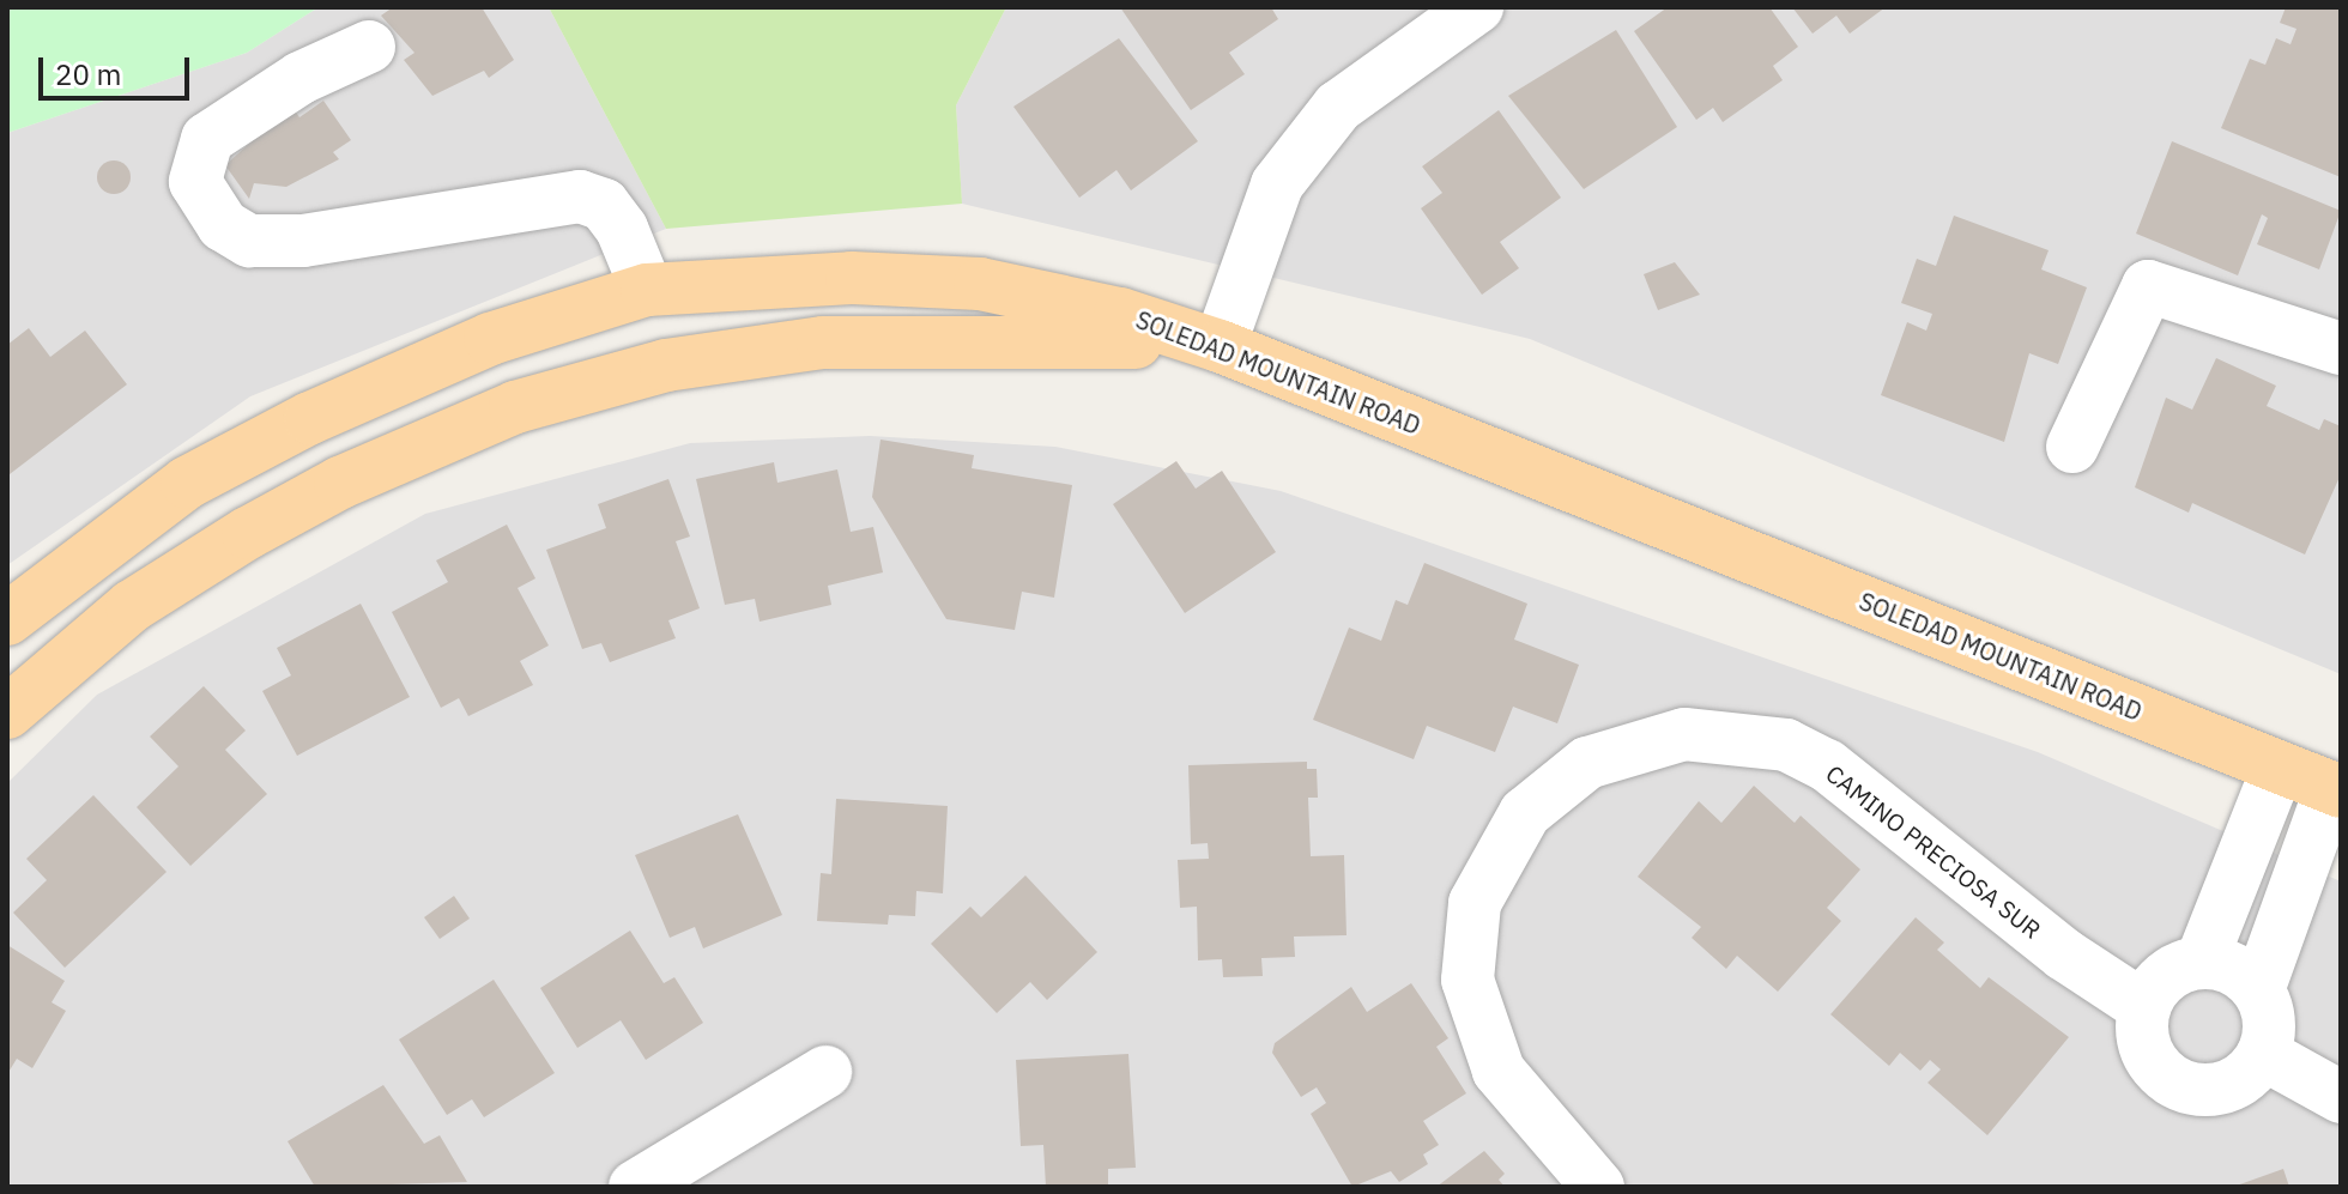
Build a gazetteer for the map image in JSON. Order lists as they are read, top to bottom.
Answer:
{
  "streets": {
    "main road": ["SOLEDAD MOUNTAIN ROAD"],
    "street": ["CAMINO PRECIOSA SUR"]
  },
  "scale_bar": "20 m"
}
